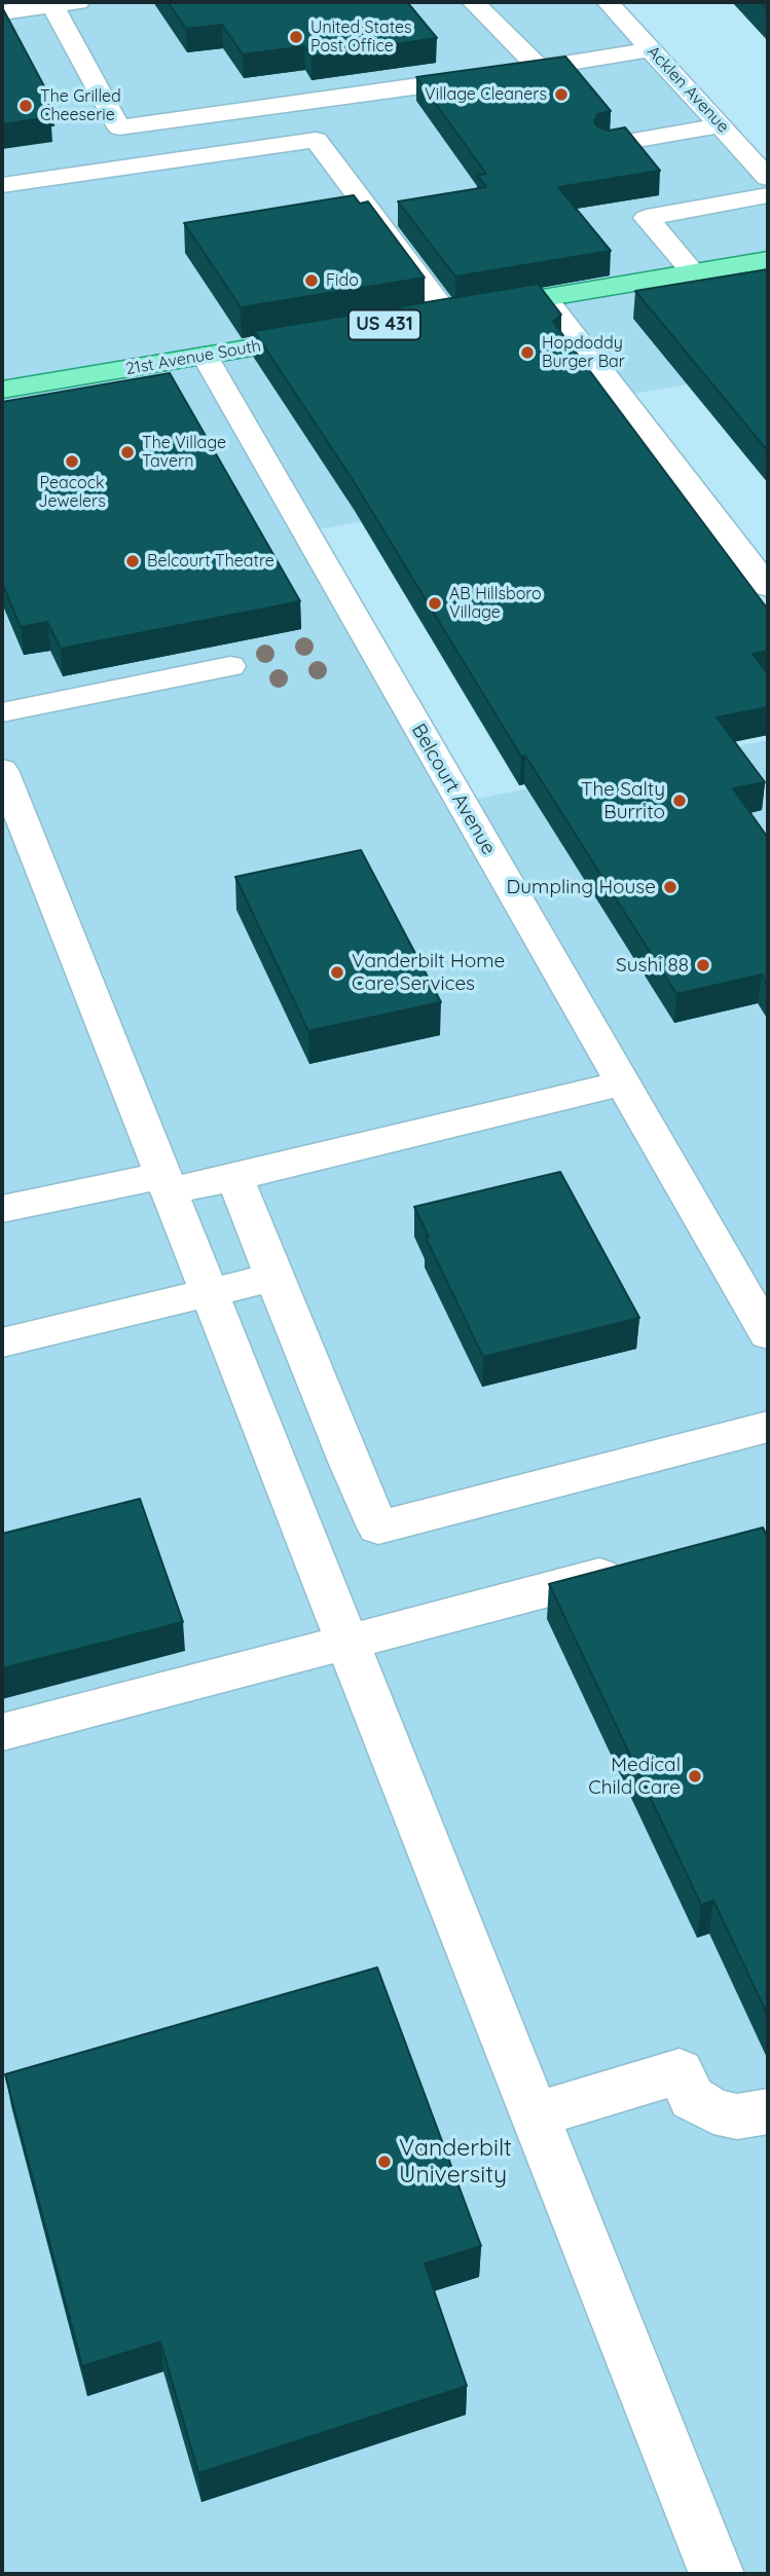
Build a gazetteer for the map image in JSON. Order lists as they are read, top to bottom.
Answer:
{
  "streets": {
    "main road": ["US 431", "21st Avenue South"],
    "street": ["Acklen Avenue", "Belcourt Avenue"]
  },
  "crossings": [
    ["21st Avenue South", "Belcourt Avenue"]
  ],
  "places": [
    "United States Post Office",
    "Village Cleaners",
    "The Grilled Cheeserie",
    "Fido",
    "Hopdoddy Burger Bar",
    "The Village Tavern",
    "Peacock Jewelers",
    "Belcourt Theatre",
    "AB Hillsboro Village",
    "The Salty Burrito",
    "Dumpling House",
    "Sushi 88",
    "Vanderbilt Home Care Services",
    "Medical Child Care",
    "Vanderbilt University"
  ]
}
